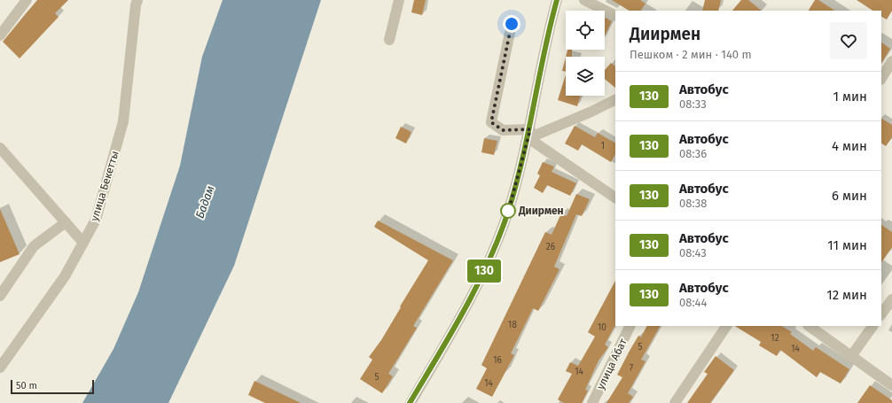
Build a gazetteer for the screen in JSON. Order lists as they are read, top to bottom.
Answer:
{
  "streets": {
    "street": ["улица Бекетты", "улица Абат"]
  },
  "water": ["Бадам"],
  "places": ["Диирмен"],
  "lines": ["bus line 130"],
  "house_numbers": [
    "1",
    "26",
    "18",
    "10",
    "12",
    "5",
    "14",
    "16",
    "7",
    "14",
    "5",
    "14"
  ],
  "scale_bar": "50 m",
  "page": {
    "on_map": "130",
    "heading": ["Диирмен", "Пешком · 2 мин · 140 m"],
    "list": [
      {
        "mark": "130",
        "name": "Автобус",
        "note": "08:33",
        "value": "1 мин"
      },
      {
        "mark": "130",
        "name": "Автобус",
        "note": "08:36",
        "value": "4 мин"
      },
      {
        "mark": "130",
        "name": "Автобус",
        "note": "08:38",
        "value": "6 мин"
      },
      {
        "mark": "130",
        "name": "Автобус",
        "note": "08:43",
        "value": "11 мин"
      },
      {
        "mark": "130",
        "name": "Автобус",
        "note": "08:44",
        "value": "12 мин"
      }
    ],
    "scale": "50 m"
  }
}
